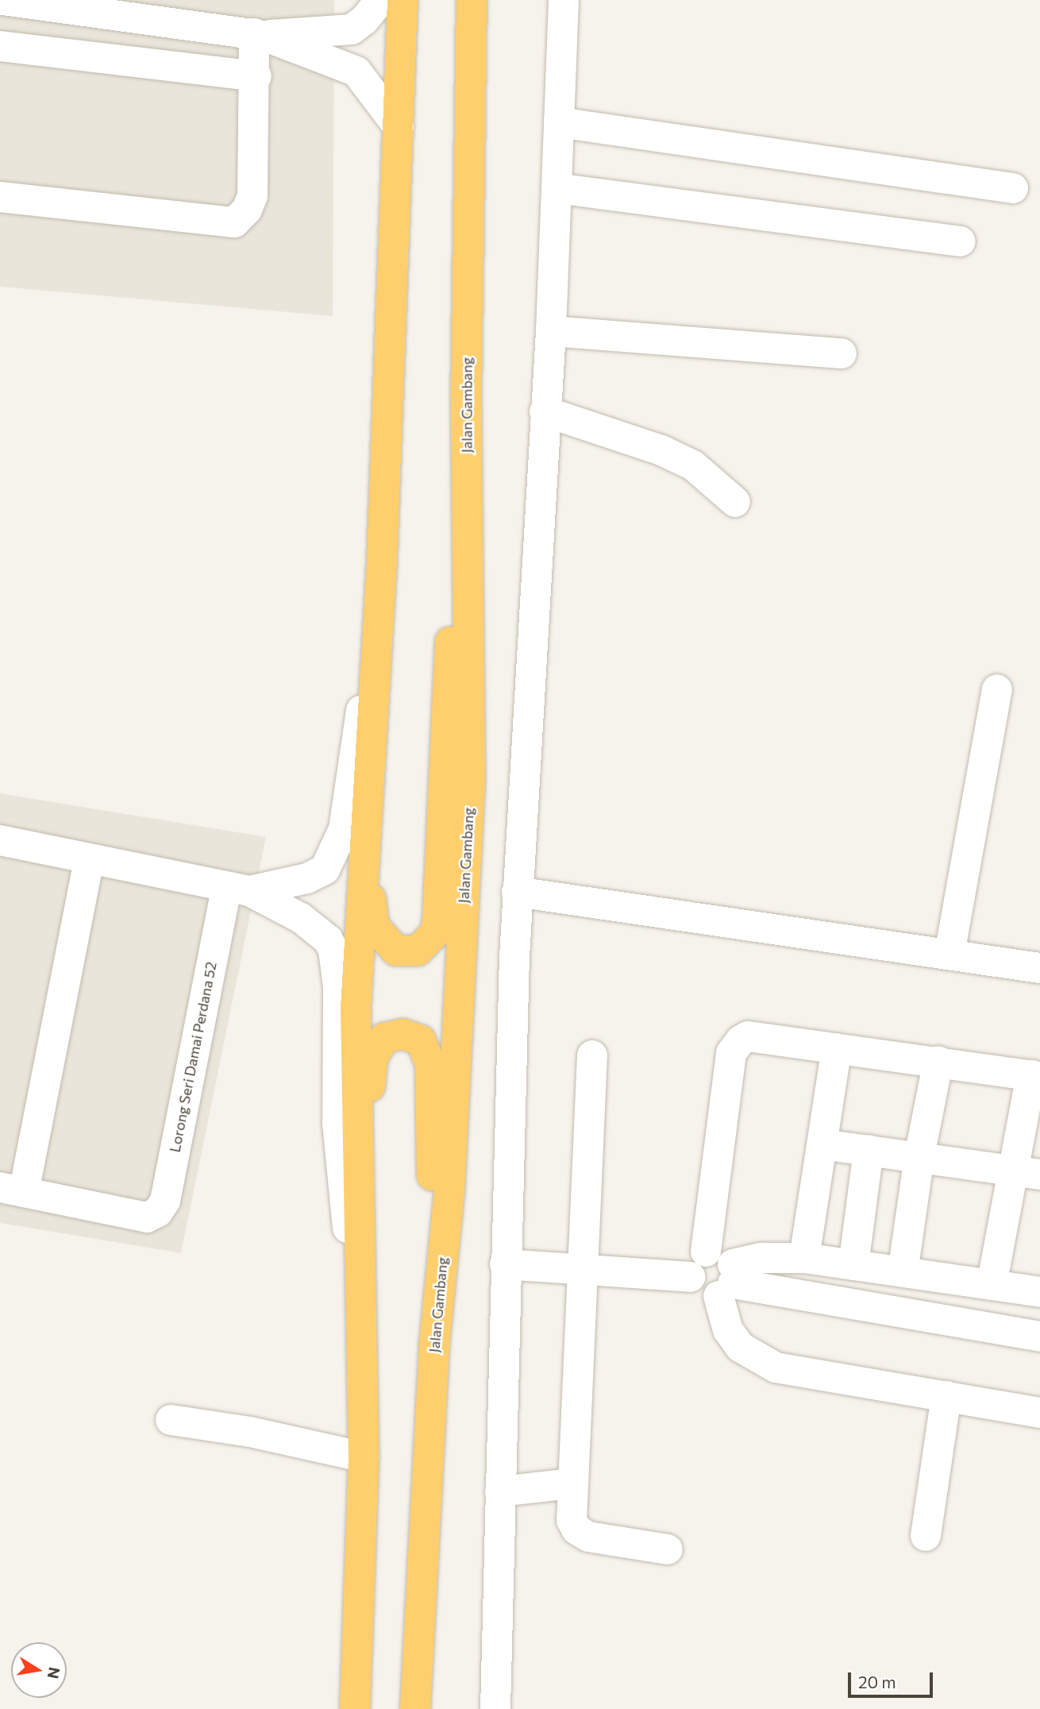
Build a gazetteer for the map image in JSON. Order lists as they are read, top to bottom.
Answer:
{
  "streets": {
    "highway": ["Jalan Gambang"],
    "street": ["Lorong Seri Damai Perdana 52"]
  },
  "scale_bar": "20 m",
  "north": "right"
}
